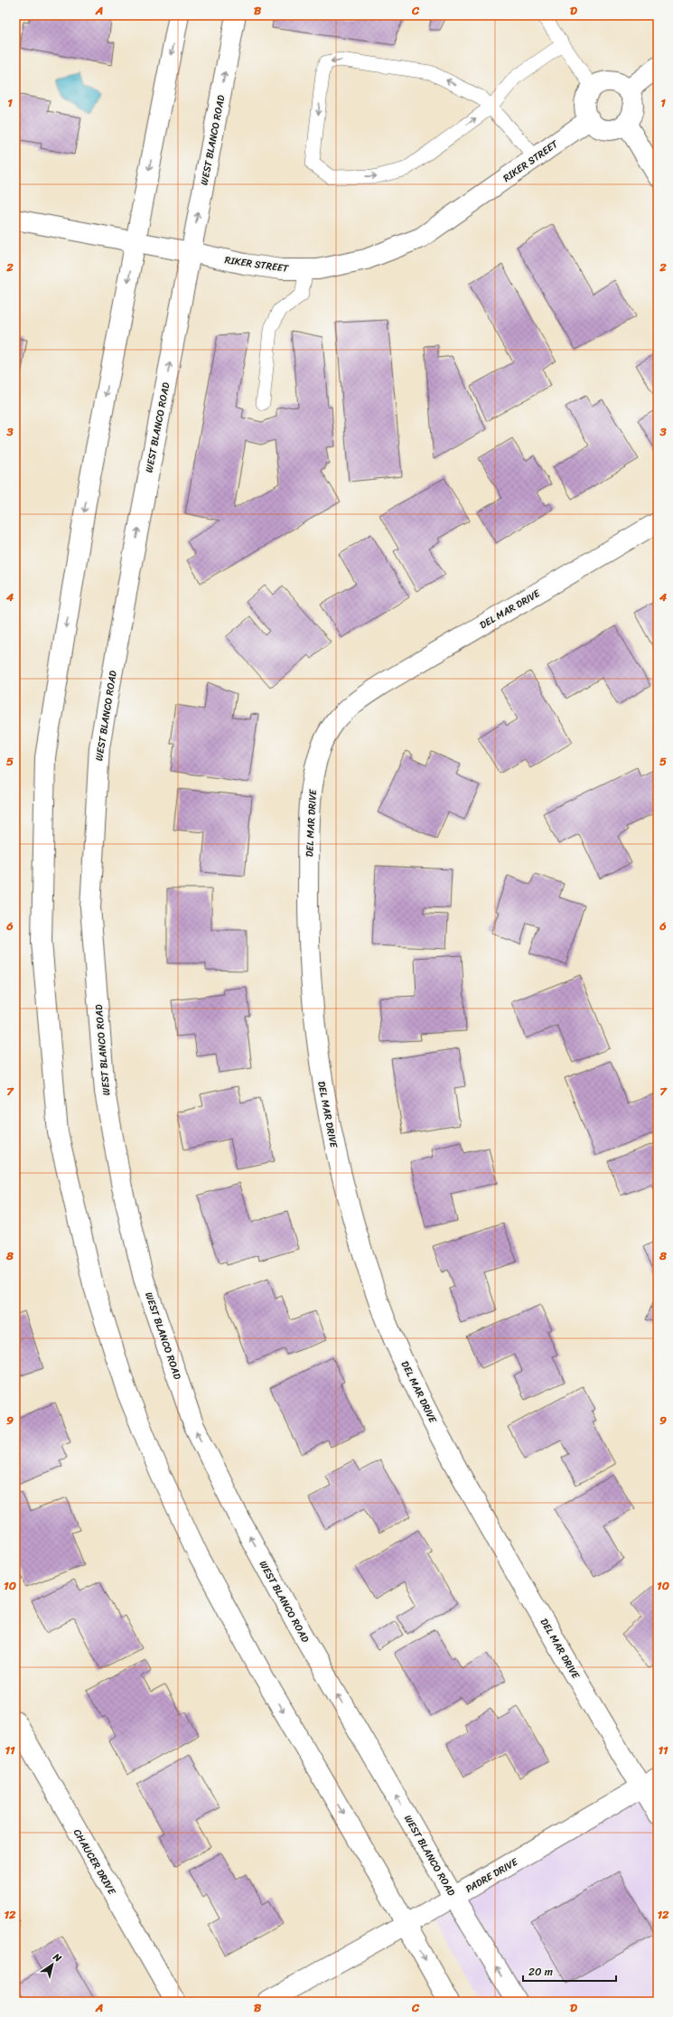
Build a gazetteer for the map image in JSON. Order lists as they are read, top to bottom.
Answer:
{
  "streets": {
    "main road": [
      "WEST BLANCO ROAD",
      "RIKER STREET",
      "DEL MAR DRIVE",
      "CHAUCER DRIVE",
      "PADRE DRIVE"
    ]
  },
  "crossings": [
    ["WEST BLANCO ROAD", "RIKER STREET"],
    ["WEST BLANCO ROAD", "PADRE DRIVE"],
    ["DEL MAR DRIVE", "PADRE DRIVE"]
  ],
  "scale_bar": "20 m",
  "north": "top right",
  "grid": {
    "columns": [
      "A",
      "B",
      "C",
      "D"
    ],
    "rows": [
      "1",
      "2",
      "3",
      "4",
      "5",
      "6",
      "7",
      "8",
      "9",
      "10",
      "11",
      "12"
    ]
  }
}
